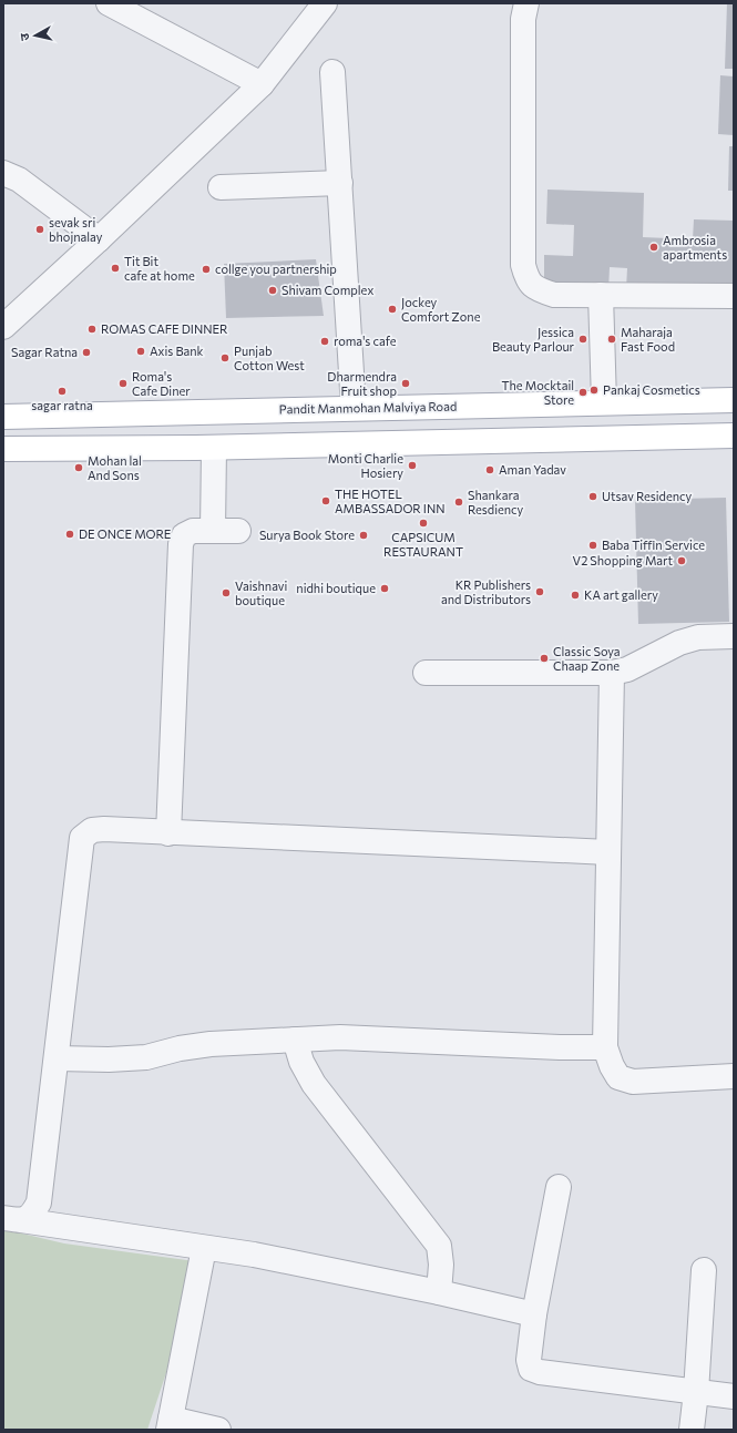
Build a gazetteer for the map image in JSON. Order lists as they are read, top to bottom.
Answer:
{
  "streets": {
    "main road": ["Pandit Manmohan Malviya Road"]
  },
  "places": [
    "sevak sri bhojnalay",
    "Ambrosia apartments",
    "Tit Bit cafe at home",
    "collge you partnership",
    "Shivam Complex",
    "Jockey Comfort Zone",
    "ROMAS CAFE DINNER",
    "Jessica Beauty Parlour",
    "Maharaja Fast Food",
    "roma's cafe",
    "Axis Bank",
    "Sagar Ratna",
    "Punjab Cotton West",
    "Roma's Cafe Diner",
    "Dharmendra Fruit shop",
    "Pankaj Cosmetics",
    "sagar ratna",
    "The Mocktail Store",
    "Monti Charlie Hosiery",
    "Mohan lal And Sons",
    "Aman Yadav",
    "Utsav Residency",
    "THE HOTEL AMBASSADOR INN",
    "Shankara Resdiency",
    "CAPSICUM RESTAURANT",
    "DE ONCE MORE",
    "Surya Book Store",
    "Baba Tiffin Service",
    "V2 Shopping Mart",
    "nidhi boutique",
    "KR Publishers and Distributors",
    "Vaishnavi boutique",
    "KA art gallery",
    "Classic Soya Chaap Zone"
  ],
  "north": "left"
}
